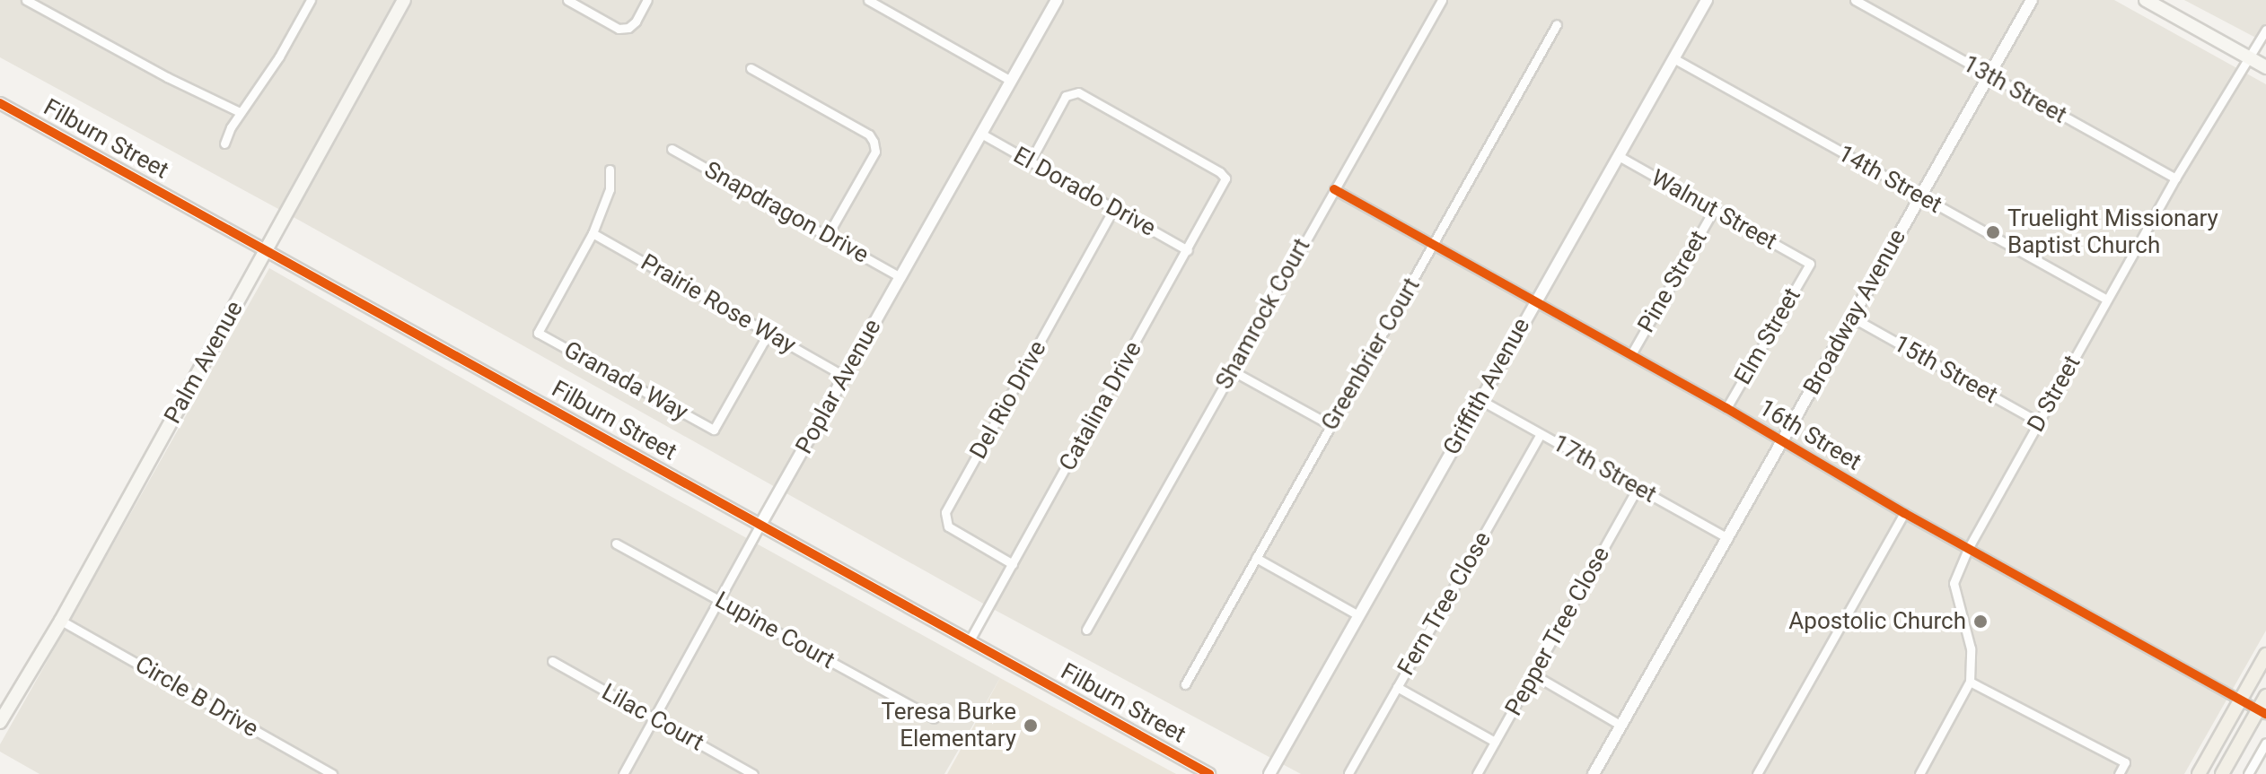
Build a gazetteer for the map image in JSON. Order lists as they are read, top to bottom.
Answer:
{
  "streets": {
    "main road": ["Palm Avenue"],
    "street": [
      "13th Street",
      "Filburn Street",
      "14th Street",
      "El Dorado Drive",
      "Walnut Street",
      "Snapdragon Drive",
      "Pine Street",
      "Prairie Rose Way",
      "Broadway Avenue",
      "Shamrock Court",
      "Elm Street",
      "Greenbrier Court",
      "15th Street",
      "Granada Way",
      "Poplar Avenue",
      "Griffith Avenue",
      "D Street",
      "Del Rio Drive",
      "Catalina Drive",
      "16th Street",
      "17th Street",
      "Fern Tree Close",
      "Lupine Court",
      "Pepper Tree Close",
      "Circle B Drive",
      "Lilac Court"
    ]
  },
  "crossings": [
    ["13th Street", "Broadway Avenue"],
    ["13th Street", "D Street"],
    ["Filburn Street", "Palm Avenue"],
    ["Filburn Street", "Poplar Avenue"],
    ["Filburn Street", "Catalina Drive"],
    ["14th Street", "Broadway Avenue"],
    ["14th Street", "Griffith Avenue"],
    ["14th Street", "D Street"],
    ["El Dorado Drive", "Poplar Avenue"],
    ["El Dorado Drive", "Del Rio Drive"],
    ["El Dorado Drive", "Catalina Drive"],
    ["Walnut Street", "Pine Street"],
    ["Walnut Street", "Elm Street"],
    ["Walnut Street", "Griffith Avenue"],
    ["Snapdragon Drive", "Poplar Avenue"],
    ["Pine Street", "16th Street"],
    ["Prairie Rose Way", "Granada Way"],
    ["Prairie Rose Way", "Poplar Avenue"],
    ["Broadway Avenue", "15th Street"],
    ["Broadway Avenue", "16th Street"],
    ["Broadway Avenue", "17th Street"],
    ["Shamrock Court", "16th Street"],
    ["Elm Street", "16th Street"],
    ["Greenbrier Court", "16th Street"],
    ["Palm Avenue", "Circle B Drive"],
    ["15th Street", "D Street"],
    ["Poplar Avenue", "Lupine Court"],
    ["Poplar Avenue", "Lilac Court"],
    ["Griffith Avenue", "16th Street"],
    ["Griffith Avenue", "17th Street"],
    ["D Street", "16th Street"],
    ["Del Rio Drive", "Catalina Drive"],
    ["17th Street", "Fern Tree Close"],
    ["17th Street", "Pepper Tree Close"]
  ],
  "places": ["Truelight Missionary Baptist Church", "Apostolic Church", "Teresa Burke Elementary"]
}
